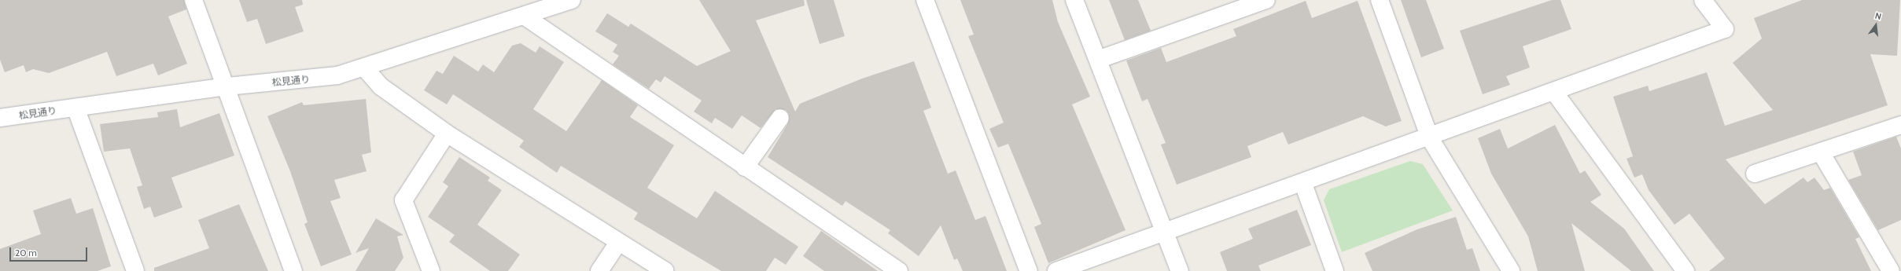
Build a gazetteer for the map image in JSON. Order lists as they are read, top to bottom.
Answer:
{
  "streets": {
    "street": ["松見通り"]
  },
  "scale_bar": "20 m",
  "north": "top"
}
